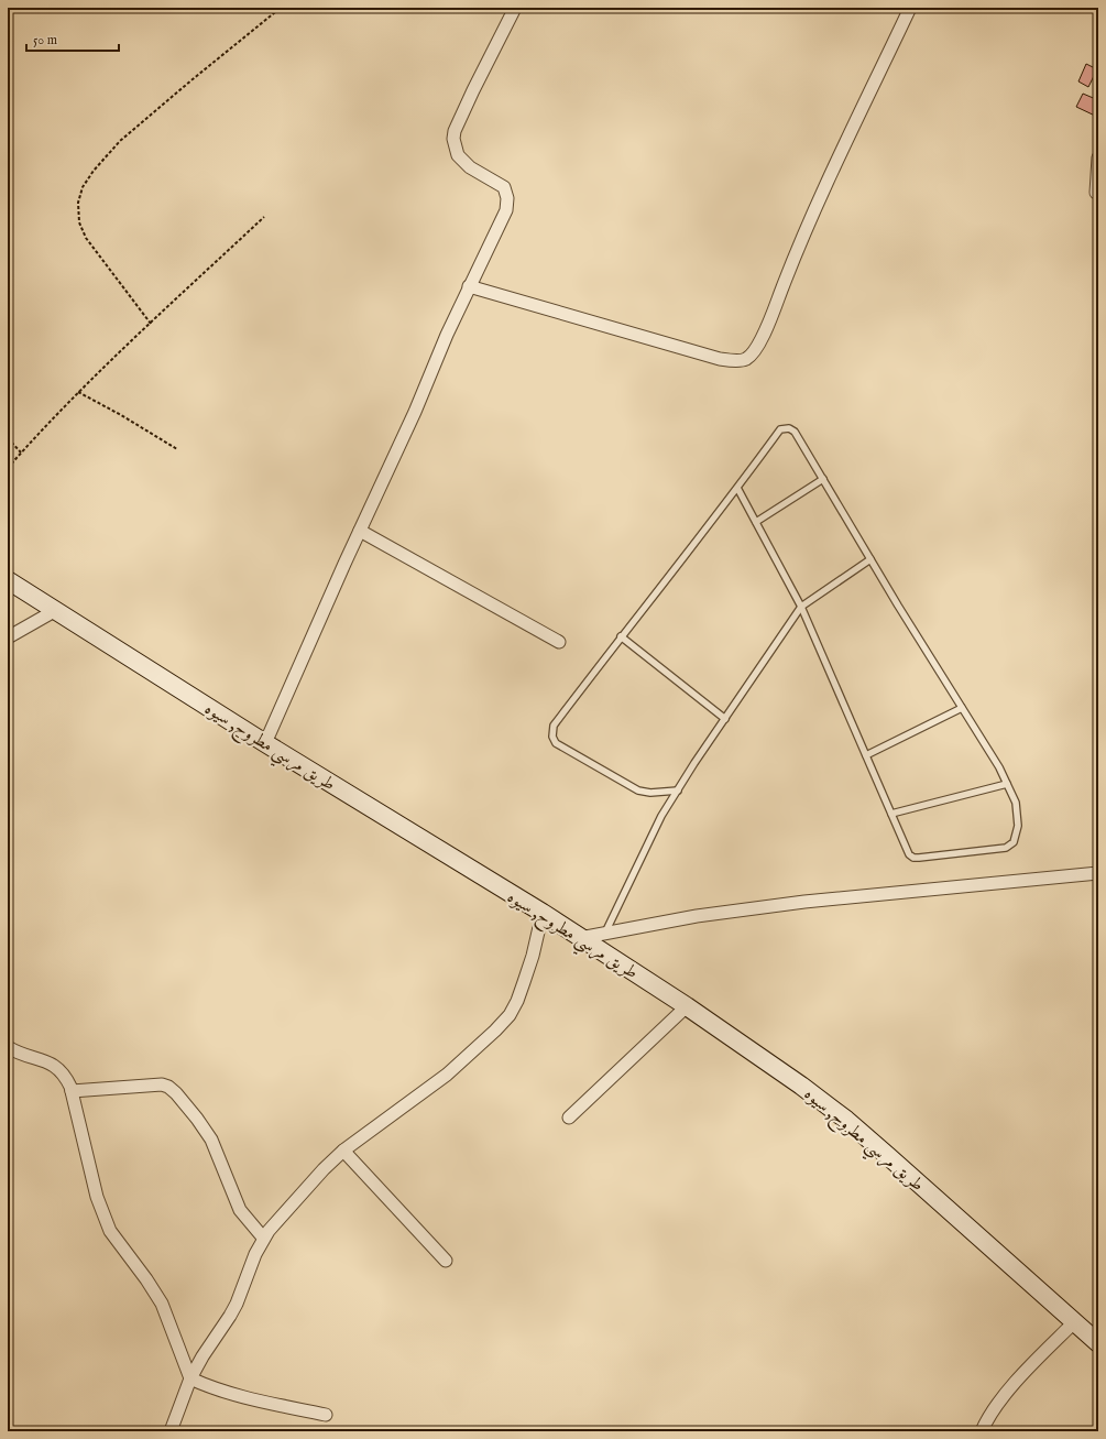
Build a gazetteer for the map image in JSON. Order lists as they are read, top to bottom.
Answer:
{
  "streets": {
    "street": ["طريق مرسي مطروح, سيوه"]
  },
  "scale_bar": "50 m"
}
